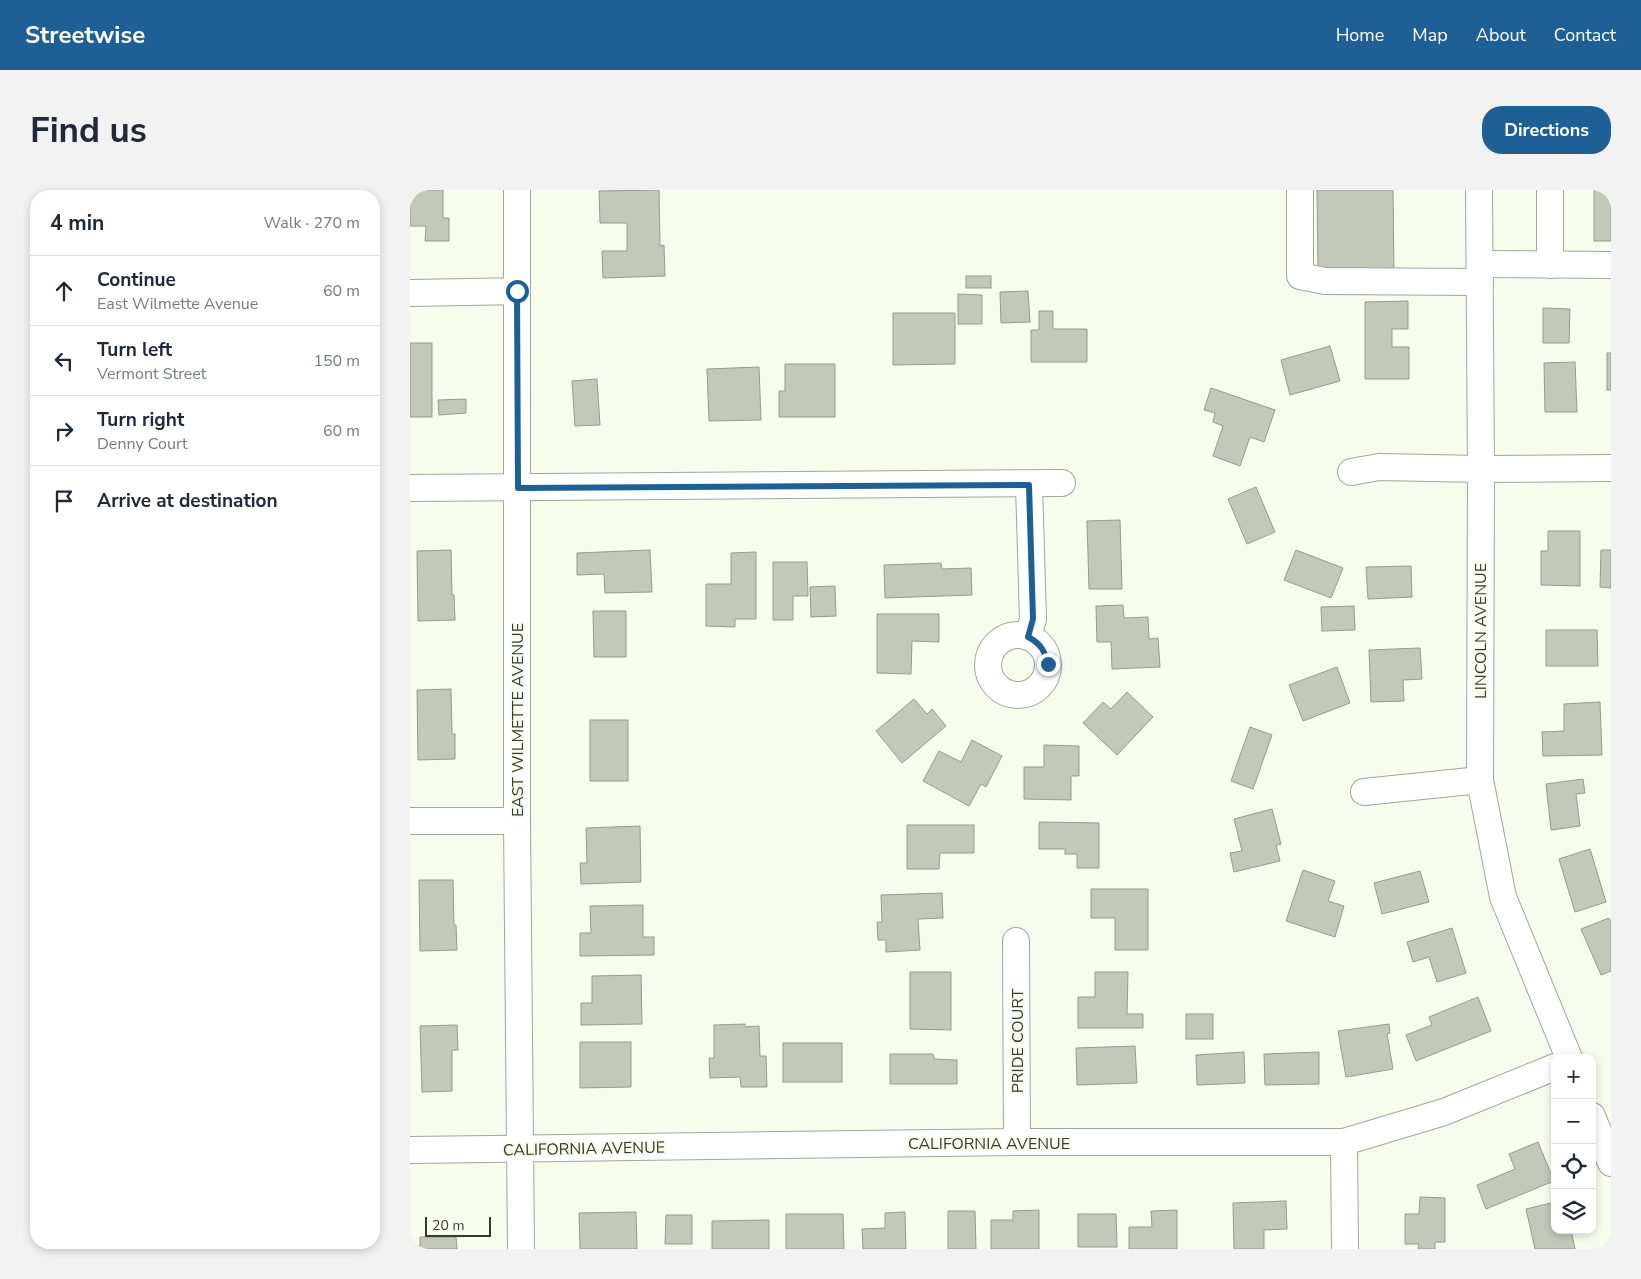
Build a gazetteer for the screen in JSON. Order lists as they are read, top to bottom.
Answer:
{
  "streets": {
    "street": [
      "LINCOLN AVENUE",
      "EAST WILMETTE AVENUE",
      "PRIDE COURT",
      "CALIFORNIA AVENUE"
    ]
  },
  "crossings": [
    ["EAST WILMETTE AVENUE", "CALIFORNIA AVENUE"],
    ["PRIDE COURT", "CALIFORNIA AVENUE"]
  ],
  "scale_bar": "20 m",
  "page": {
    "header": "Streetwise",
    "nav": [
      "Home",
      "Map",
      "About",
      "Contact"
    ],
    "buttons": "Directions",
    "title": "Find us",
    "heading": ["4 min", "Walk · 270 m"],
    "list": [
      ["Continue", "East Wilmette Avenue", "60 m"],
      ["Turn left", "Vermont Street", "150 m"],
      ["Turn right", "Denny Court", "60 m"],
      "Arrive at destination"
    ],
    "map_buttons": ["+", "−"],
    "scale": "20 m"
  }
}
